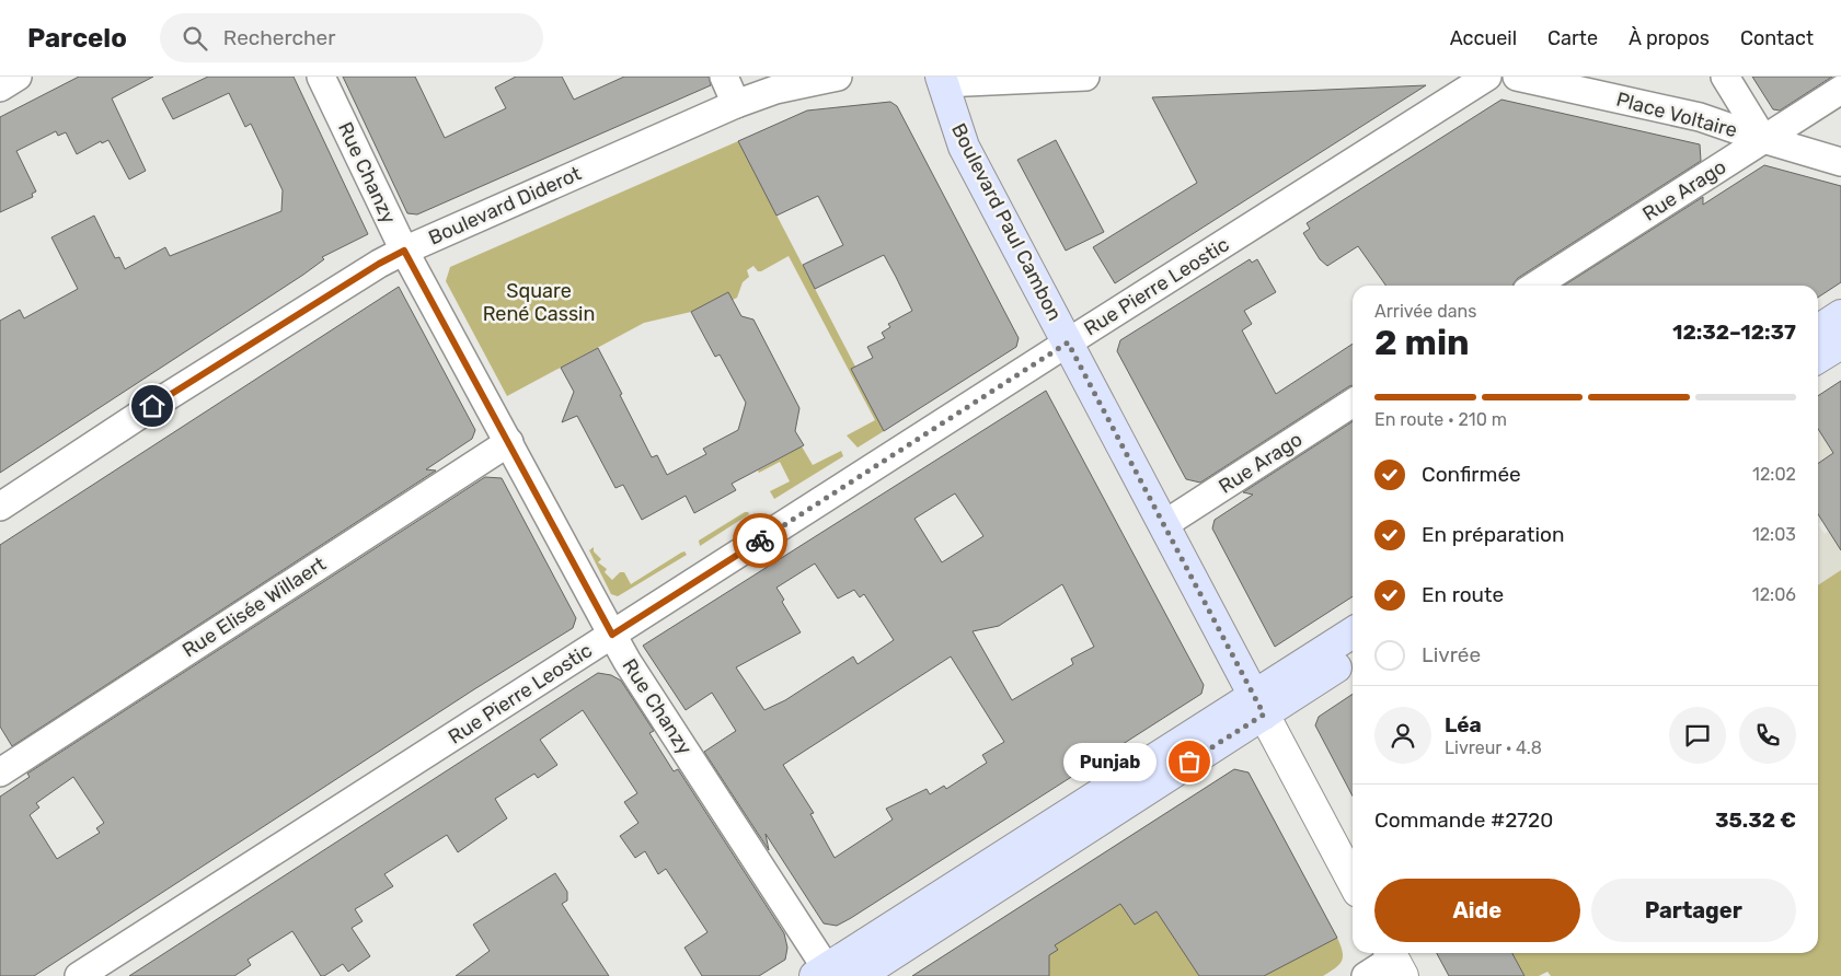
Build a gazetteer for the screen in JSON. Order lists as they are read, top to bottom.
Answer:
{
  "streets": {
    "main road": ["Boulevard Paul Cambon"],
    "street": [
      "Place Voltaire",
      "Rue Chanzy",
      "Rue Arago",
      "Boulevard Diderot",
      "Rue Pierre Leostic",
      "Rue Elisée Willaert"
    ]
  },
  "crossings": [
    ["Place Voltaire", "Rue Arago"],
    ["Rue Chanzy", "Boulevard Diderot"],
    ["Rue Chanzy", "Rue Pierre Leostic"],
    ["Rue Chanzy", "Rue Elisée Willaert"],
    ["Rue Arago", "Boulevard Paul Cambon"],
    ["Boulevard Paul Cambon", "Rue Pierre Leostic"]
  ],
  "parks": ["Square René Cassin"],
  "places": ["Punjab"],
  "page": {
    "header": "Parcelo",
    "search": "Rechercher",
    "nav": [
      "Accueil",
      "Carte",
      "À propos",
      "Contact"
    ],
    "heading": ["2 min", "Arrivée dans", "12:32–12:37"],
    "panel": [
      "Léa",
      "Livreur · 4.8",
      "Commande #2720",
      "35.32 €"
    ],
    "bar": "En route · 210 m",
    "list": [
      ["Confirmée", "12:02"],
      ["En préparation", "12:03"],
      ["En route", "12:06"],
      "Livrée"
    ],
    "bubble": "Punjab",
    "buttons": ["Aide", "Partager"]
  }
}
